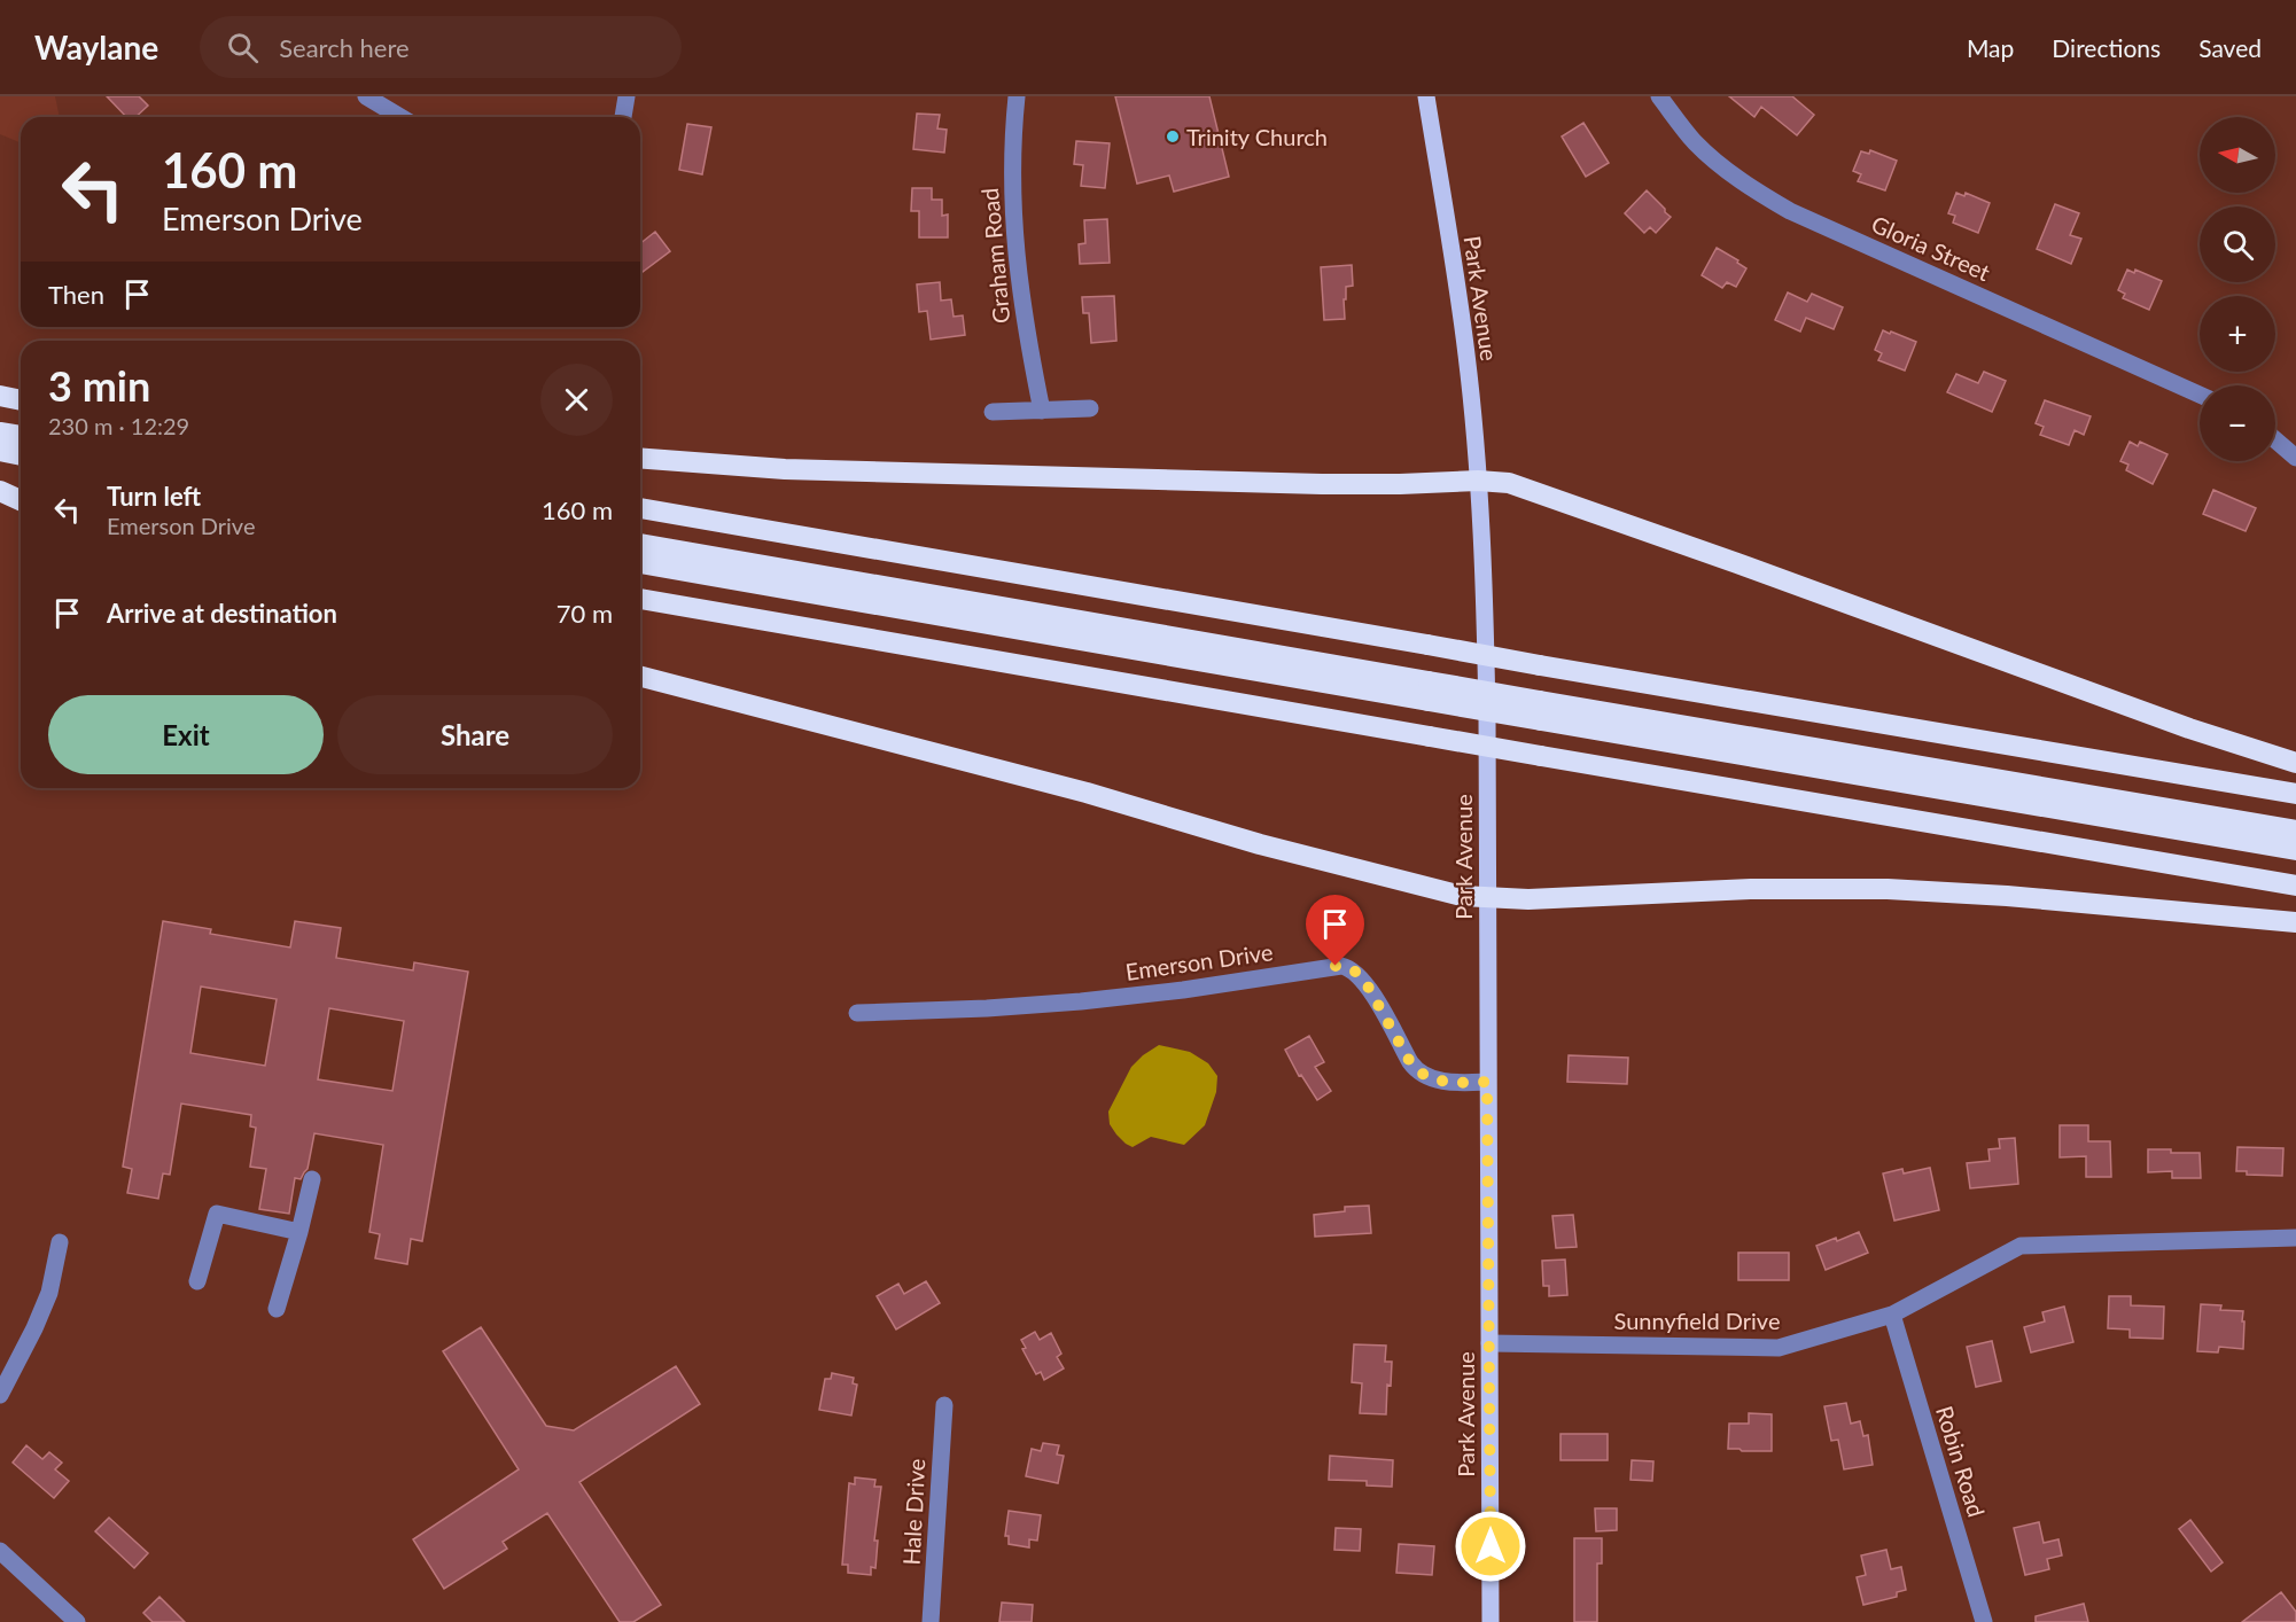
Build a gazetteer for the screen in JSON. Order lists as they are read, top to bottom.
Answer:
{
  "streets": {
    "main road": ["Park Avenue"],
    "street": [
      "Gloria Street",
      "Graham Road",
      "Emerson Drive",
      "Sunnyfield Drive",
      "Robin Road",
      "Hale Drive"
    ]
  },
  "crossings": [
    ["Park Avenue", "Emerson Drive"],
    ["Park Avenue", "Sunnyfield Drive"],
    ["Sunnyfield Drive", "Robin Road"]
  ],
  "places": ["Trinity Church"],
  "north": "left",
  "page": {
    "header": "Waylane",
    "search": "Search here",
    "nav": ["Map", "Directions", "Saved"],
    "map_buttons": ["+", "−"],
    "turn": ["160 m", "Emerson Drive"],
    "then": "Then",
    "heading": ["3 min", "230 m · 12:29"],
    "list": [
      {
        "name": "Turn left",
        "note": "Emerson Drive",
        "value": "160 m"
      },
      {
        "name": "Arrive at destination",
        "value": "70 m"
      }
    ],
    "buttons": ["Exit", "Share"]
  }
}
